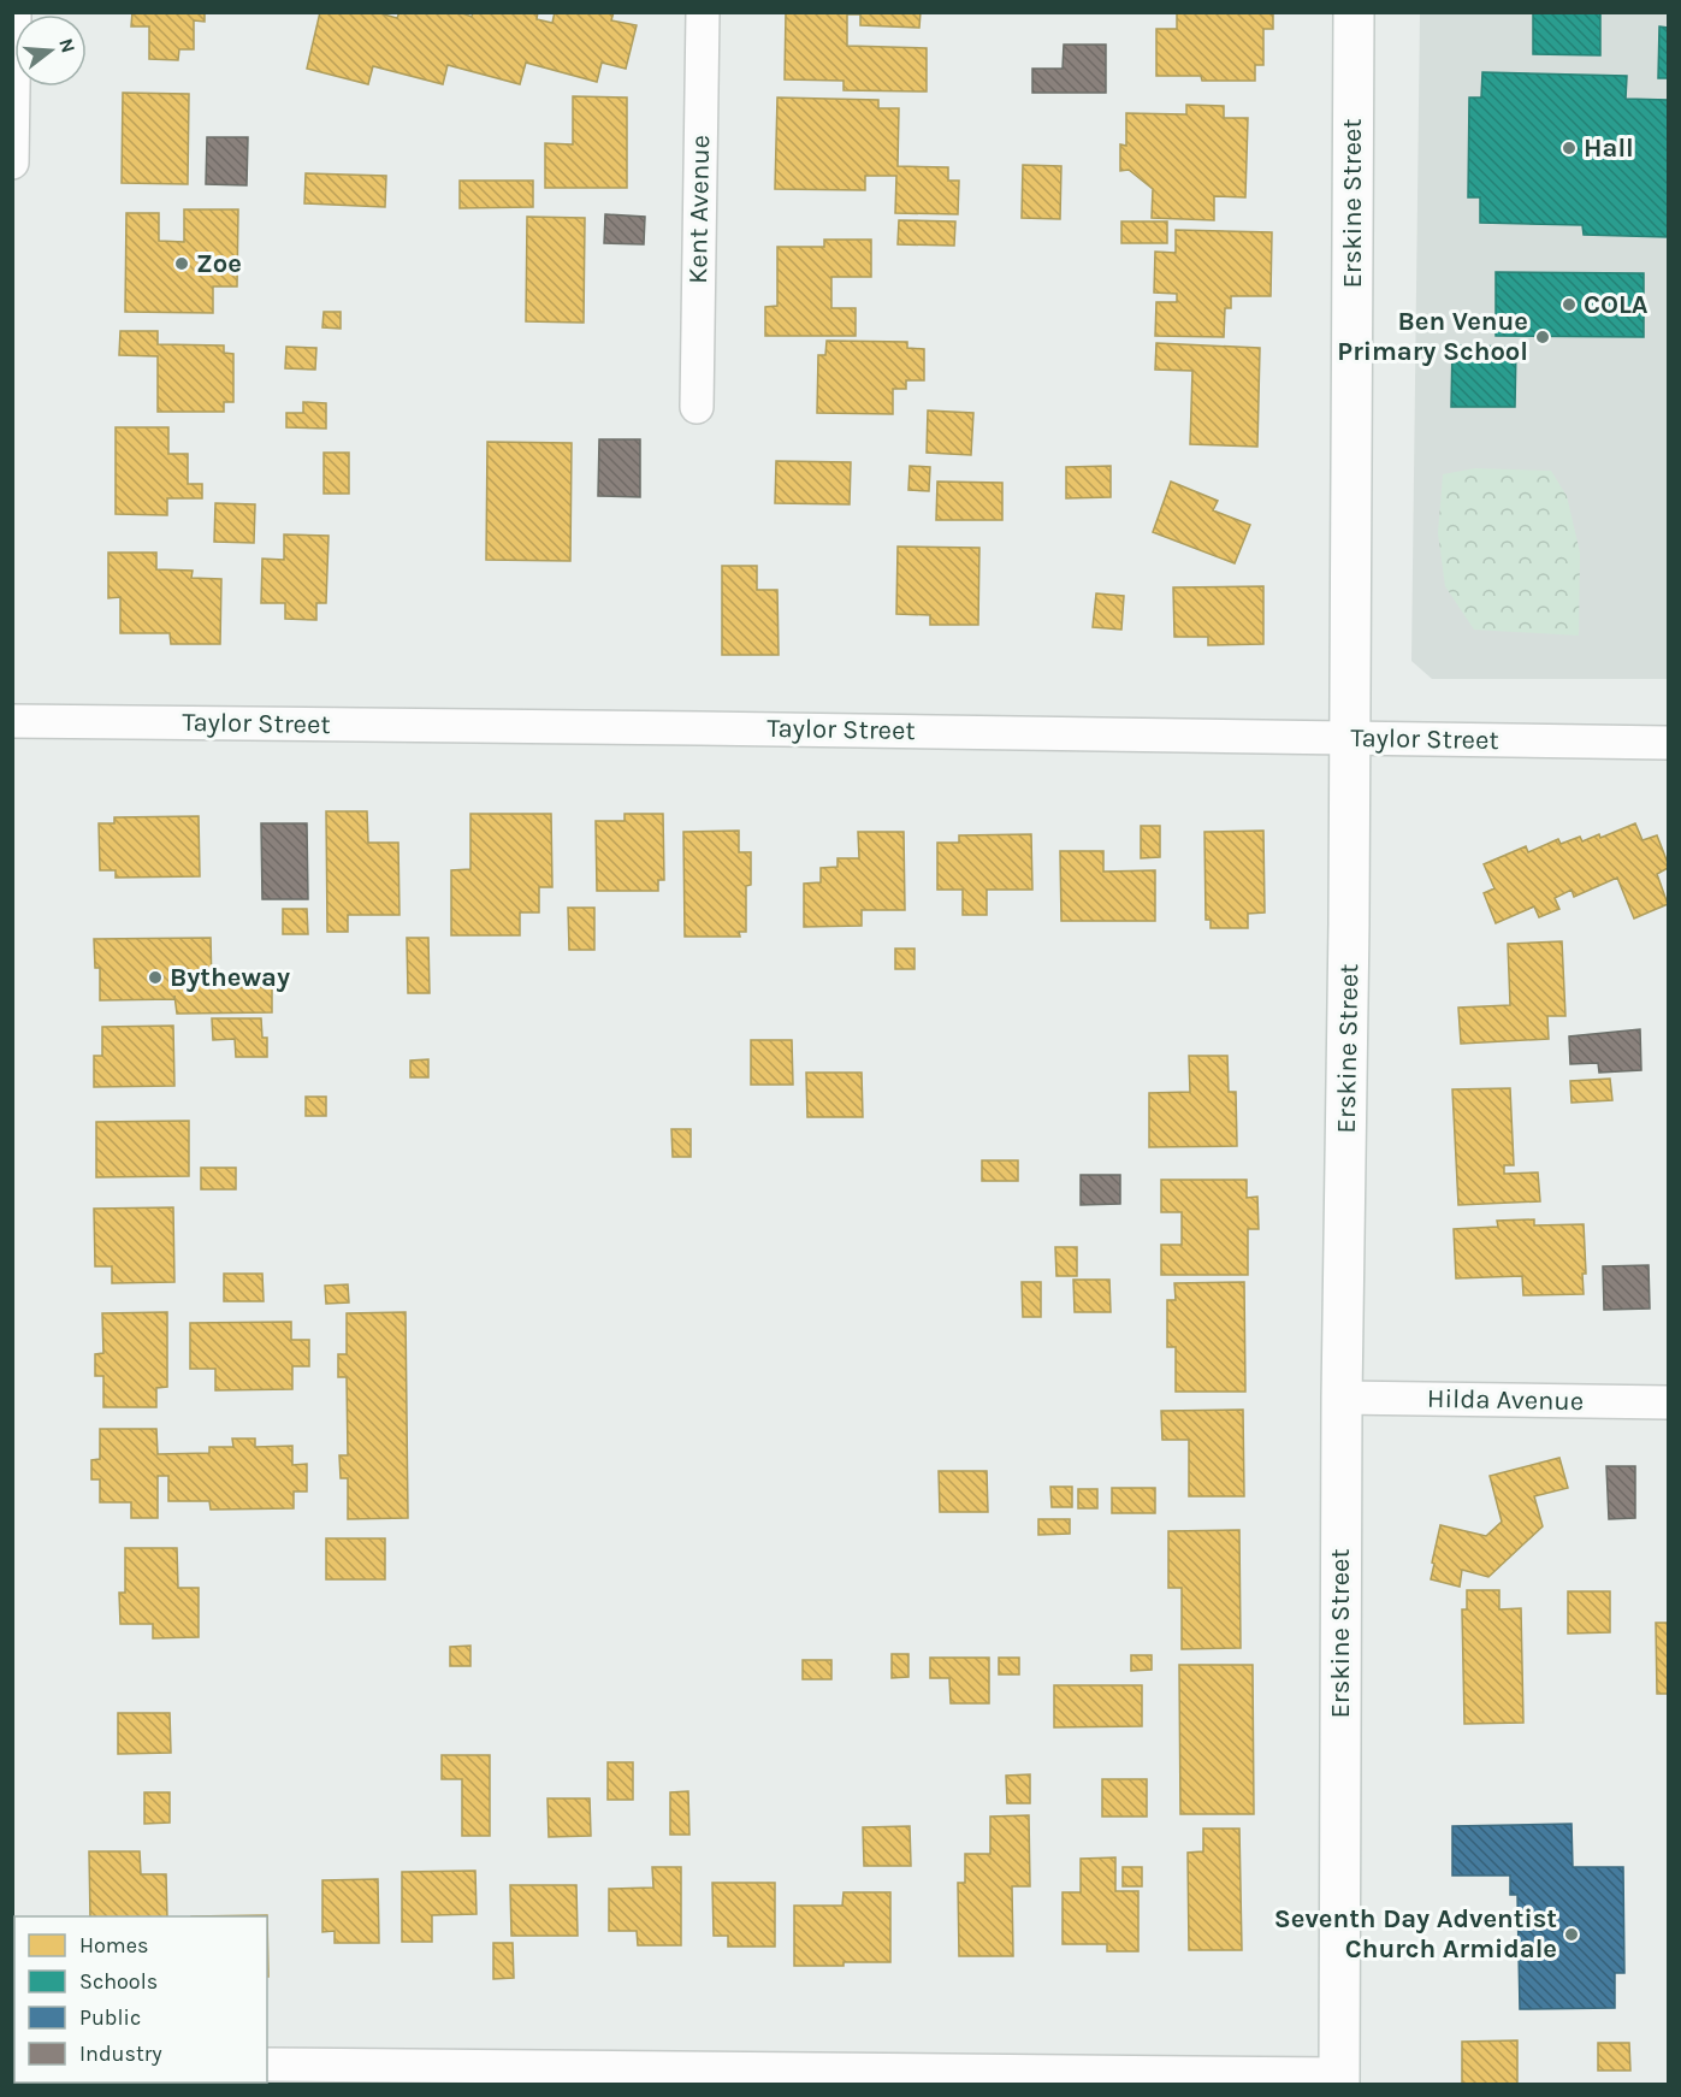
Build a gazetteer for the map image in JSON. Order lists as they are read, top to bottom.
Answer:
{
  "streets": {
    "street": [
      "Erskine Street",
      "Kent Avenue",
      "Taylor Street",
      "Hilda Avenue"
    ]
  },
  "crossings": [
    ["Erskine Street", "Taylor Street"],
    ["Erskine Street", "Hilda Avenue"]
  ],
  "places": [
    "Hall",
    "Zoe",
    "COLA",
    "Ben Venue Primary School",
    "Bytheway",
    "Seventh Day Adventist Church Armidale"
  ],
  "legend": [
    "Homes",
    "Schools",
    "Public",
    "Industry"
  ],
  "north": "right"
}
